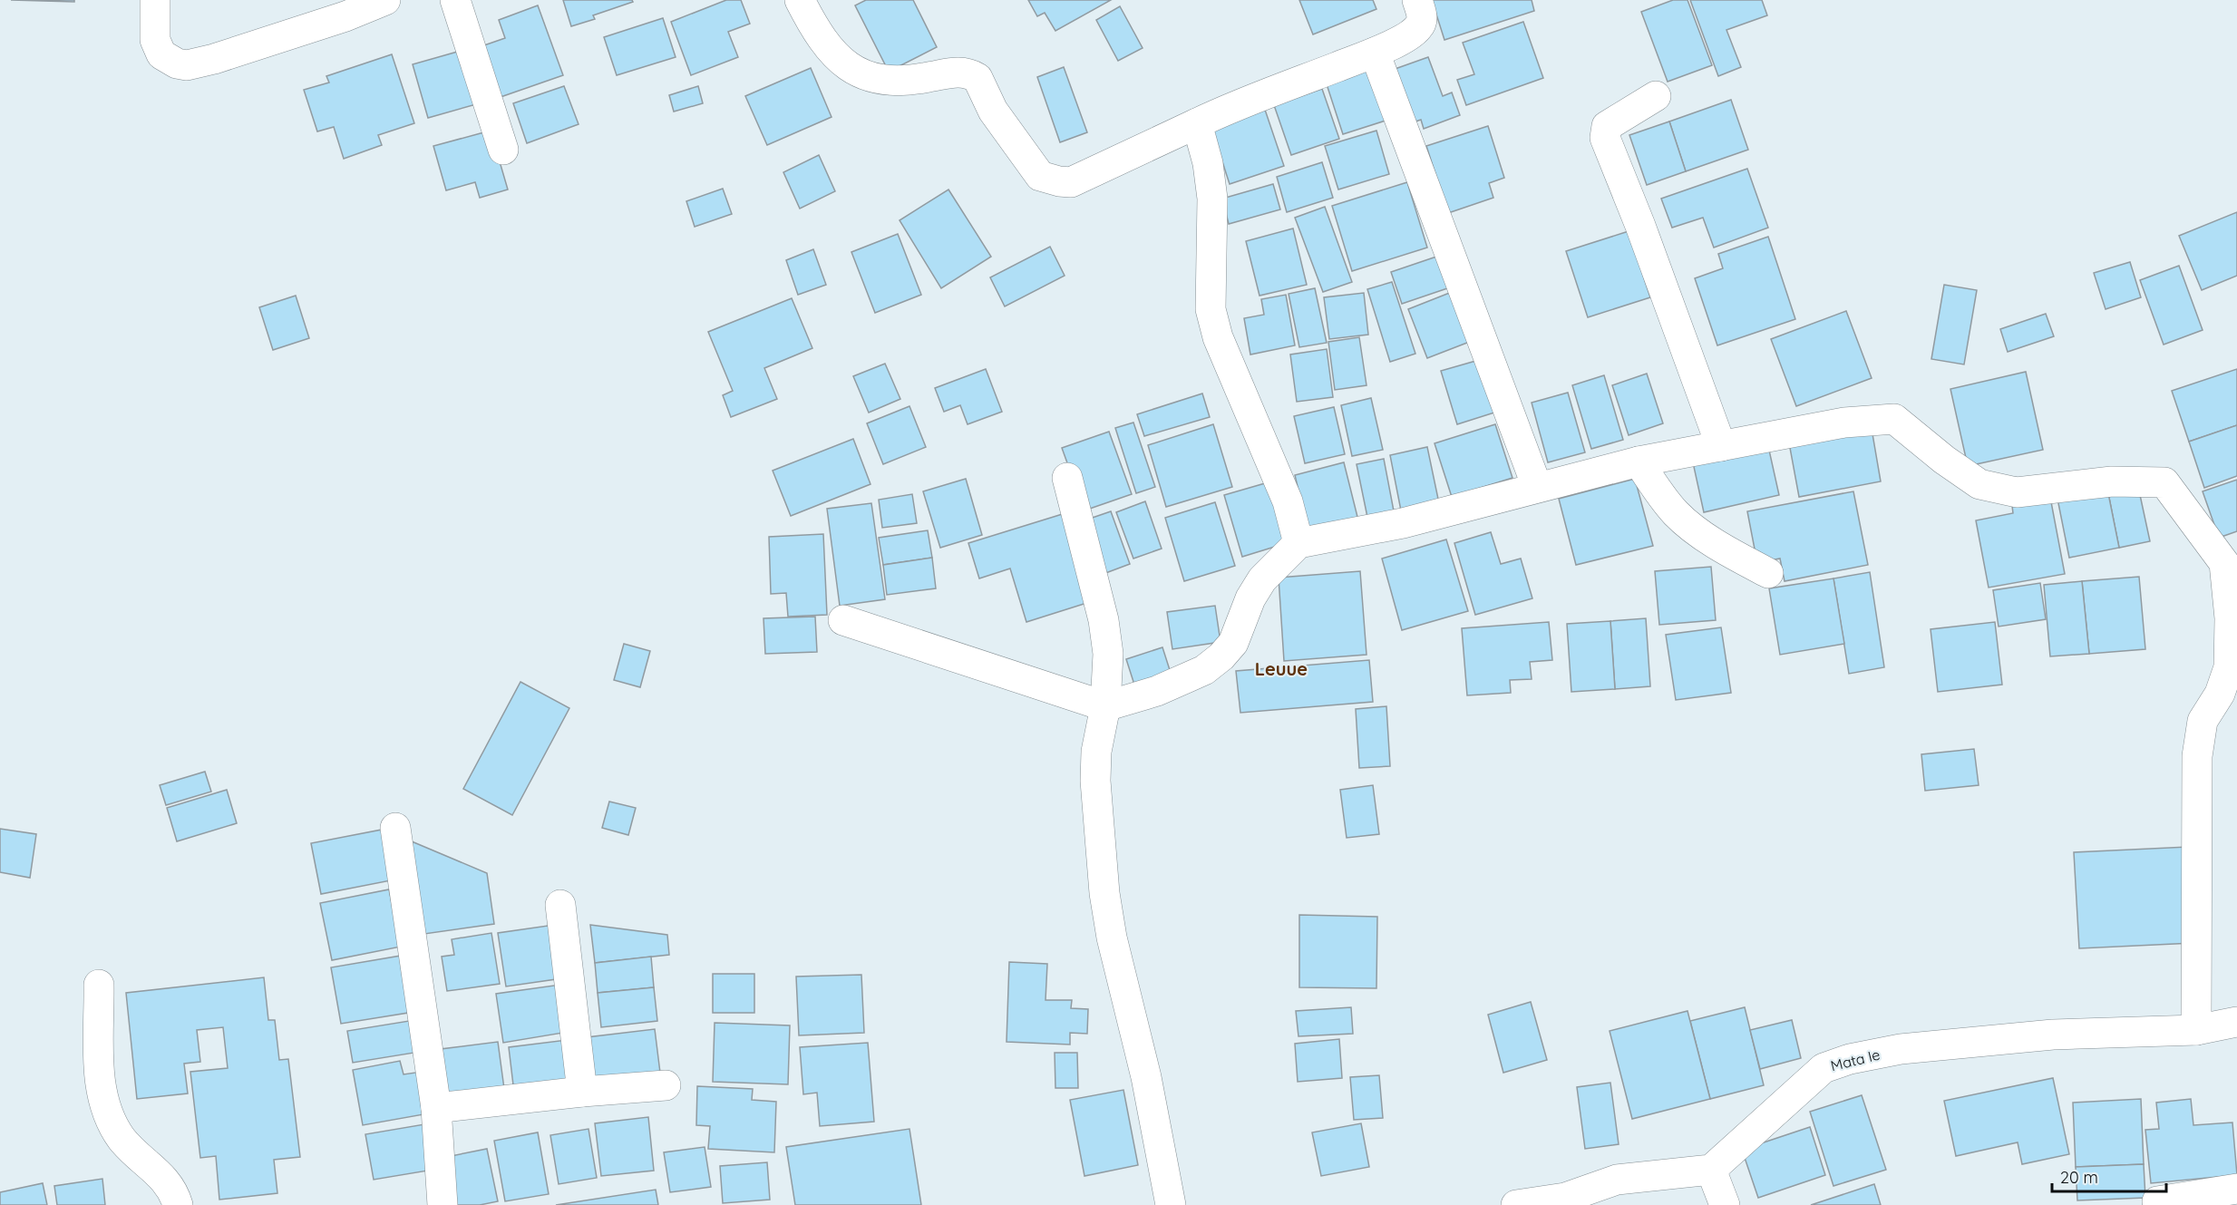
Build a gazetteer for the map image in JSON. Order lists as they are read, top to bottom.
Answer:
{
  "streets": {
    "street": ["Mata Ie"]
  },
  "districts": ["Leuue"],
  "scale_bar": "20 m"
}
